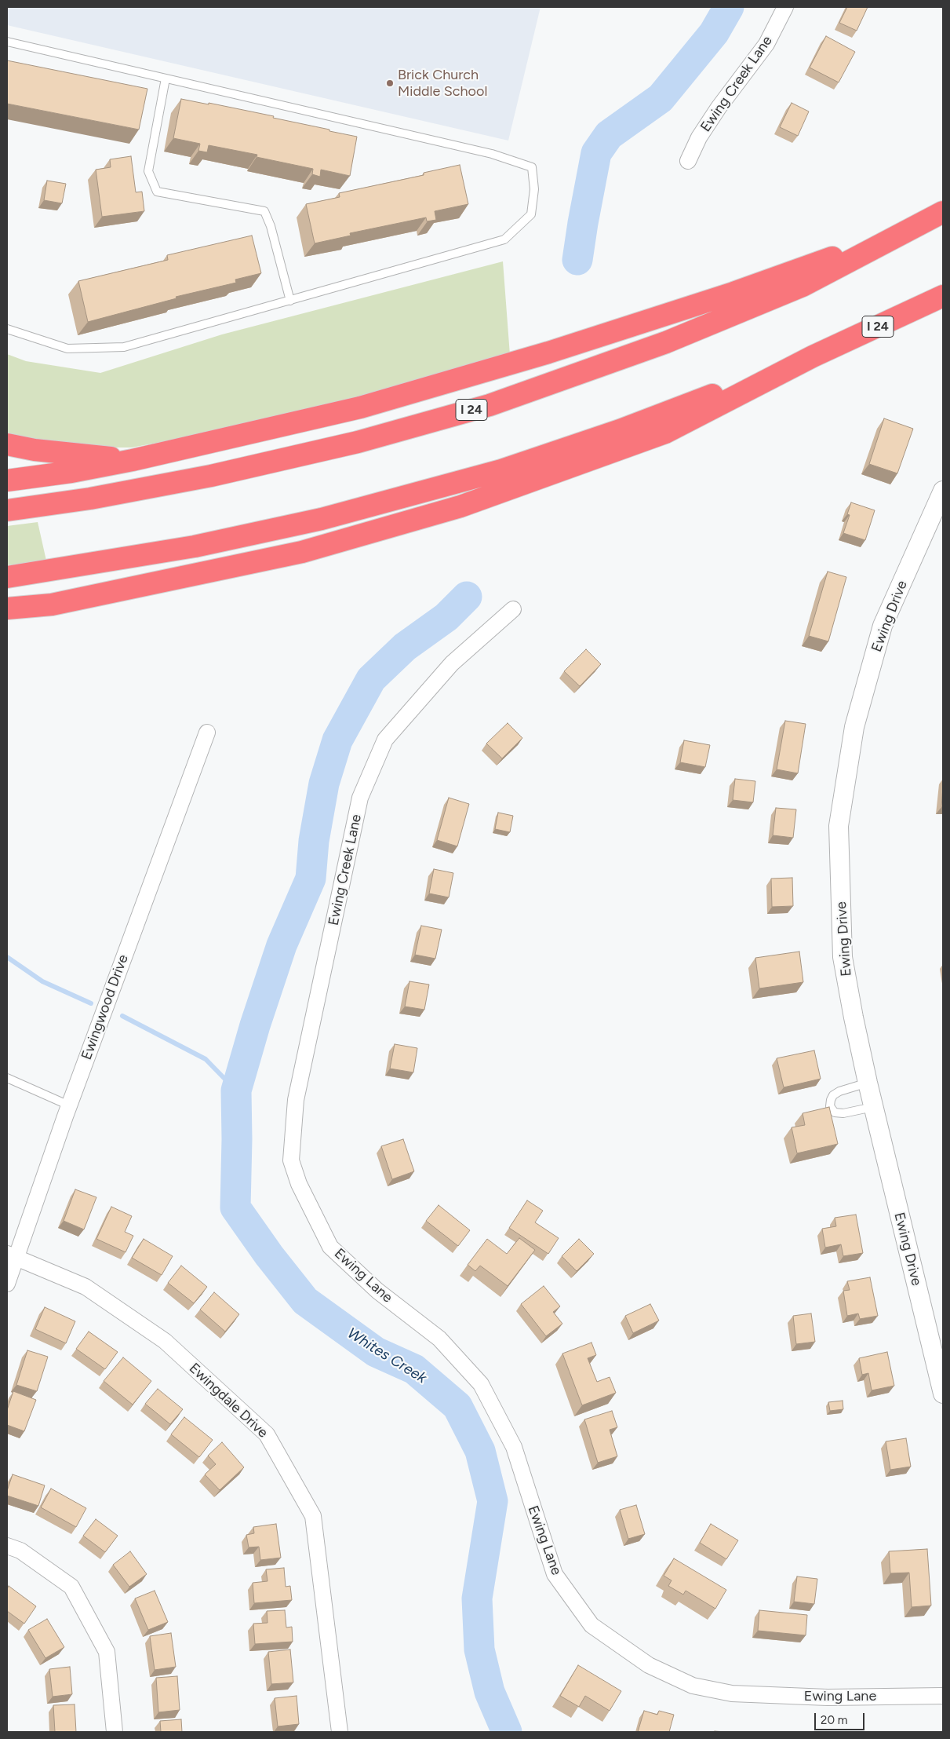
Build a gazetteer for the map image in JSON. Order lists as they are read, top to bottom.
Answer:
{
  "streets": {
    "highway": ["I 24"],
    "street": [
      "Ewing Creek Lane",
      "Ewing Drive",
      "Ewingwood Drive",
      "Ewing Lane",
      "Ewingdale Drive"
    ]
  },
  "crossings": [
    ["Ewing Creek Lane", "Ewing Lane"],
    ["Ewingwood Drive", "Ewingdale Drive"]
  ],
  "water": ["Whites Creek"],
  "places": ["Brick Church Middle School"],
  "scale_bar": "20 m"
}
